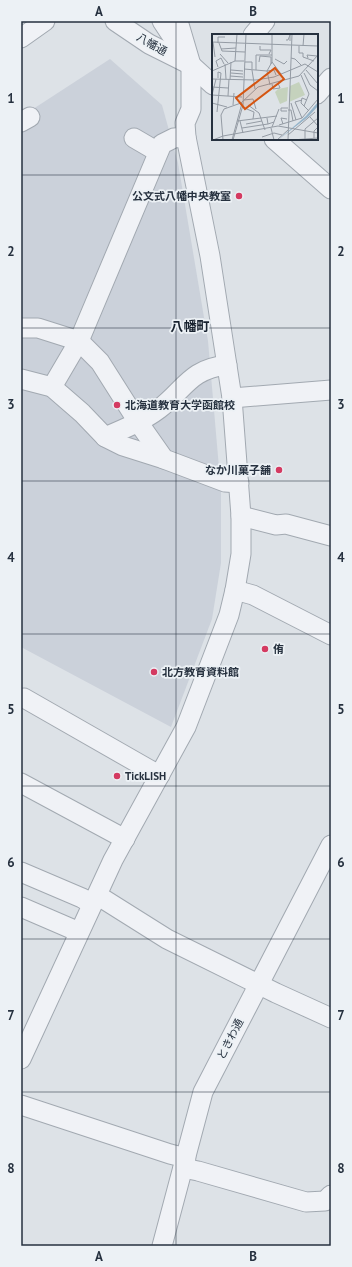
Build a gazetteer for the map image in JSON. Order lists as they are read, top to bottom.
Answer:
{
  "streets": {
    "street": ["八幡通", "ときわ通"]
  },
  "districts": ["八幡町"],
  "places": [
    "公文式八幡中央教室",
    "北海道教育大学函館校",
    "なか川菓子舗",
    "侑",
    "北方教育資料館",
    "TickLISH"
  ],
  "grid": {
    "columns": ["A", "B"],
    "rows": [
      "1",
      "2",
      "3",
      "4",
      "5",
      "6",
      "7",
      "8"
    ]
  }
}
